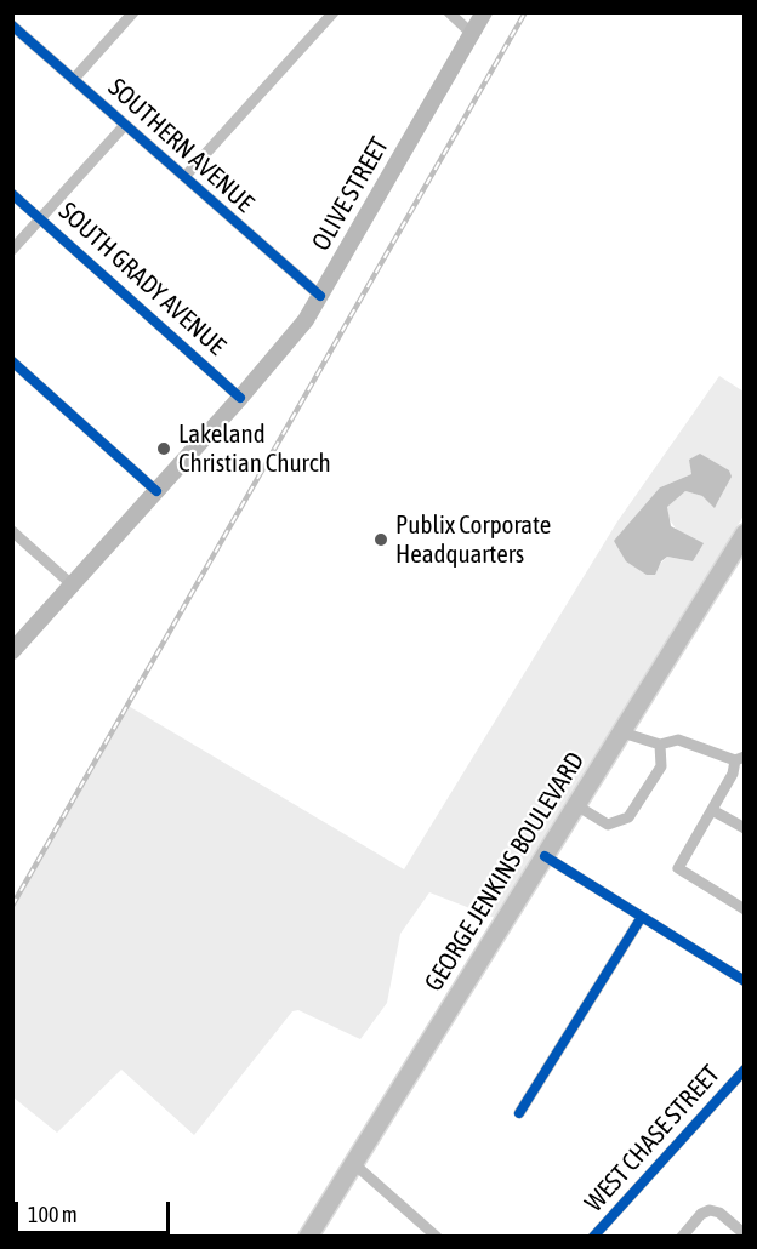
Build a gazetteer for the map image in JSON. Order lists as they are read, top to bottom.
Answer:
{
  "streets": {
    "main road": ["OLIVE STREET", "GEORGE JENKINS BOULEVARD"],
    "street": ["SOUTHERN AVENUE", "SOUTH GRADY AVENUE", "WEST CHASE STREET"]
  },
  "crossings": [
    ["SOUTHERN AVENUE", "OLIVE STREET"],
    ["OLIVE STREET", "SOUTH GRADY AVENUE"]
  ],
  "places": ["Lakeland Christian Church", "Publix Corporate Headquarters"],
  "scale_bar": "100 m"
}
